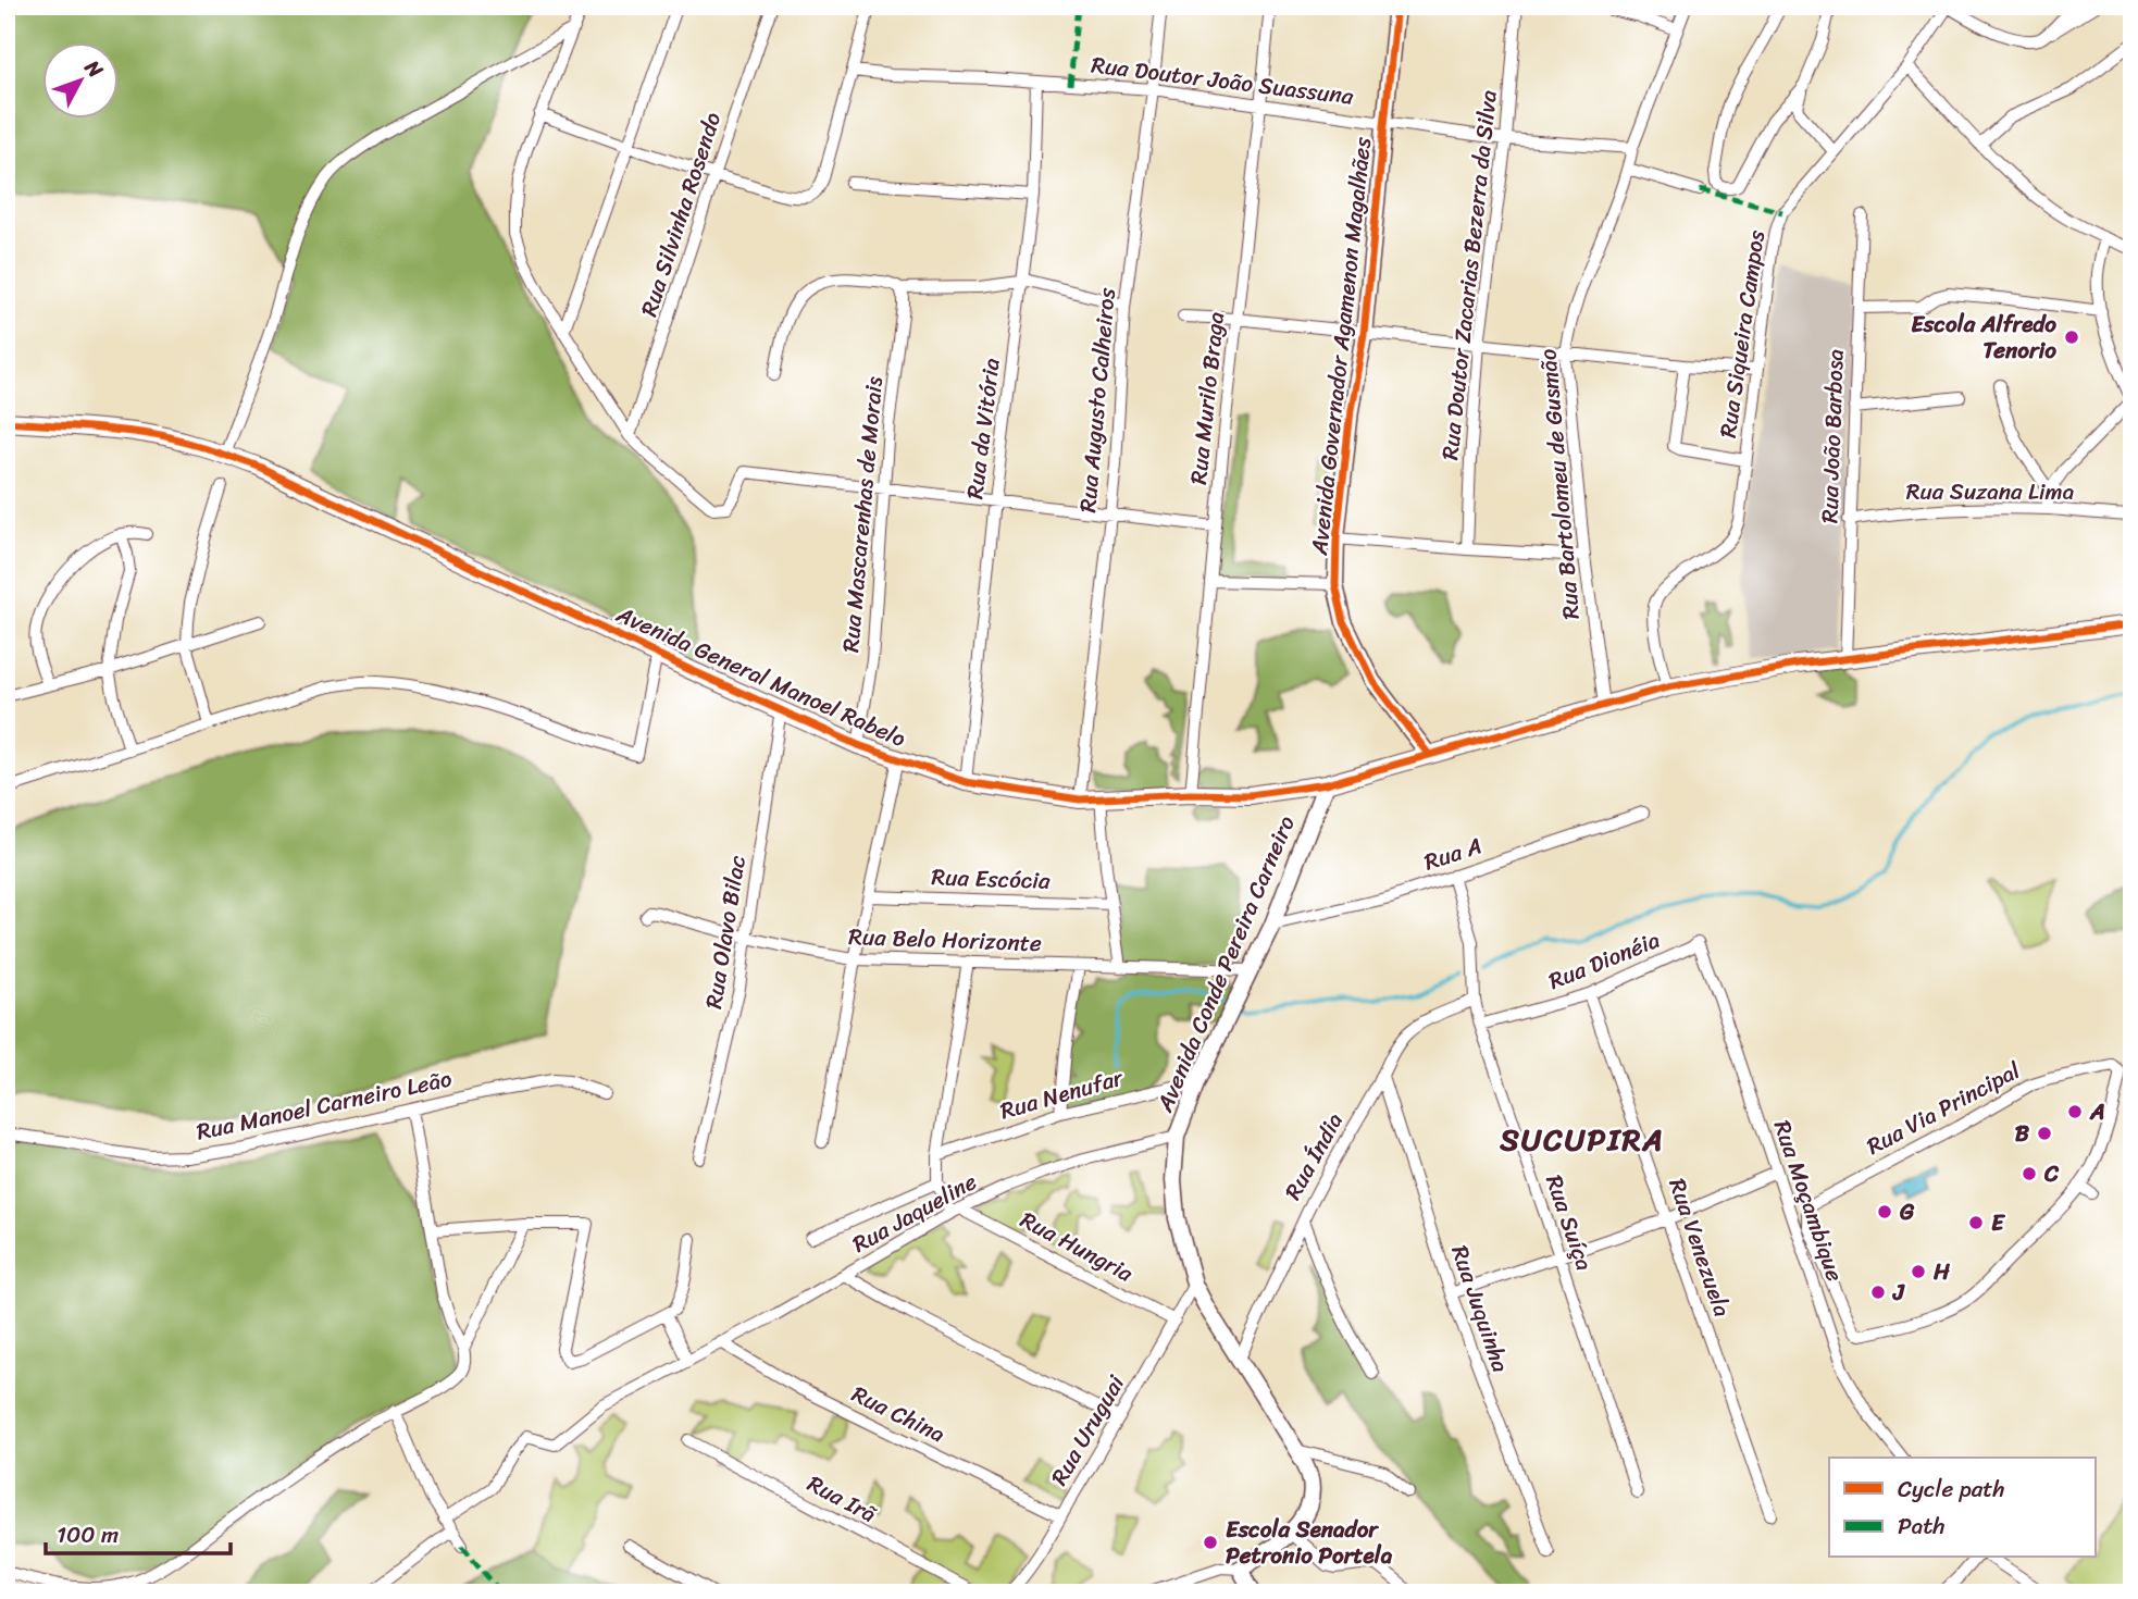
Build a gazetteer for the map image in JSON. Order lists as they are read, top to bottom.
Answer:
{
  "streets": {
    "main road": ["Avenida Governador Agamenon Magalhães", "Avenida General Manoel Rabelo", "Avenida Conde Pereira Carneiro"],
    "street": [
      "Rua Doutor João Suassuna",
      "Rua Silvinha Rosendo",
      "Rua Doutor Zacarias Bezerra da Silva",
      "Rua Siqueira Campos",
      "Rua Murilo Braga",
      "Rua Augusto Calheiros",
      "Rua da Vitória",
      "Rua João Barbosa",
      "Rua Bartolomeu de Gusmão",
      "Rua Suzana Lima",
      "Rua Mascarenhas de Morais",
      "Rua A",
      "Rua Escócia",
      "Rua Olavo Bilac",
      "Rua Belo Horizonte",
      "Rua Dionéia",
      "Rua Nenufar",
      "Rua Manoel Carneiro Leão",
      "Rua Via Principal",
      "Rua Índia",
      "Rua Moçambique",
      "Rua Jaqueline",
      "Rua Suíça",
      "Rua Hungria",
      "Rua Venezuela",
      "Rua Juquinha",
      "Rua China",
      "Rua Uruguai",
      "Rua Irã"
    ]
  },
  "crossings": [
    ["Rua Doutor João Suassuna", "Rua Doutor Zacarias Bezerra da Silva"],
    ["Rua Doutor João Suassuna", "Avenida Governador Agamenon Magalhães"],
    ["Rua Doutor João Suassuna", "Rua Murilo Braga"],
    ["Rua Doutor João Suassuna", "Rua Augusto Calheiros"],
    ["Rua Doutor João Suassuna", "Rua da Vitória"],
    ["Rua Doutor João Suassuna", "Rua Bartolomeu de Gusmão"],
    ["Rua Siqueira Campos", "Avenida General Manoel Rabelo"],
    ["Avenida Governador Agamenon Magalhães", "Avenida General Manoel Rabelo"],
    ["Rua Murilo Braga", "Avenida General Manoel Rabelo"],
    ["Rua Augusto Calheiros", "Avenida General Manoel Rabelo"],
    ["Rua da Vitória", "Avenida General Manoel Rabelo"],
    ["Rua João Barbosa", "Rua Suzana Lima"],
    ["Rua João Barbosa", "Avenida General Manoel Rabelo"],
    ["Rua Bartolomeu de Gusmão", "Avenida General Manoel Rabelo"],
    ["Rua Mascarenhas de Morais", "Avenida General Manoel Rabelo"],
    ["Avenida General Manoel Rabelo", "Rua Olavo Bilac"],
    ["Avenida General Manoel Rabelo", "Avenida Conde Pereira Carneiro"],
    ["Rua A", "Avenida Conde Pereira Carneiro"],
    ["Rua A", "Rua Suíça"],
    ["Rua Olavo Bilac", "Rua Belo Horizonte"],
    ["Rua Belo Horizonte", "Avenida Conde Pereira Carneiro"],
    ["Rua Dionéia", "Rua Moçambique"],
    ["Rua Dionéia", "Rua Suíça"],
    ["Rua Dionéia", "Rua Venezuela"],
    ["Avenida Conde Pereira Carneiro", "Rua Nenufar"],
    ["Avenida Conde Pereira Carneiro", "Rua Jaqueline"],
    ["Avenida Conde Pereira Carneiro", "Rua Uruguai"],
    ["Rua Índia", "Rua Suíça"],
    ["Rua Índia", "Rua Juquinha"],
    ["Rua Jaqueline", "Rua Hungria"],
    ["Rua Jaqueline", "Rua China"],
    ["Rua Hungria", "Rua Uruguai"],
    ["Rua China", "Rua Uruguai"]
  ],
  "districts": ["SUCUPIRA"],
  "places": [
    "Escola Alfredo Tenorio",
    "A",
    "B",
    "C",
    "G",
    "E",
    "H",
    "J",
    "Escola Senador Petronio Portela"
  ],
  "legend": ["Cycle path", "Path"],
  "scale_bar": "100 m",
  "north": "top right"
}
